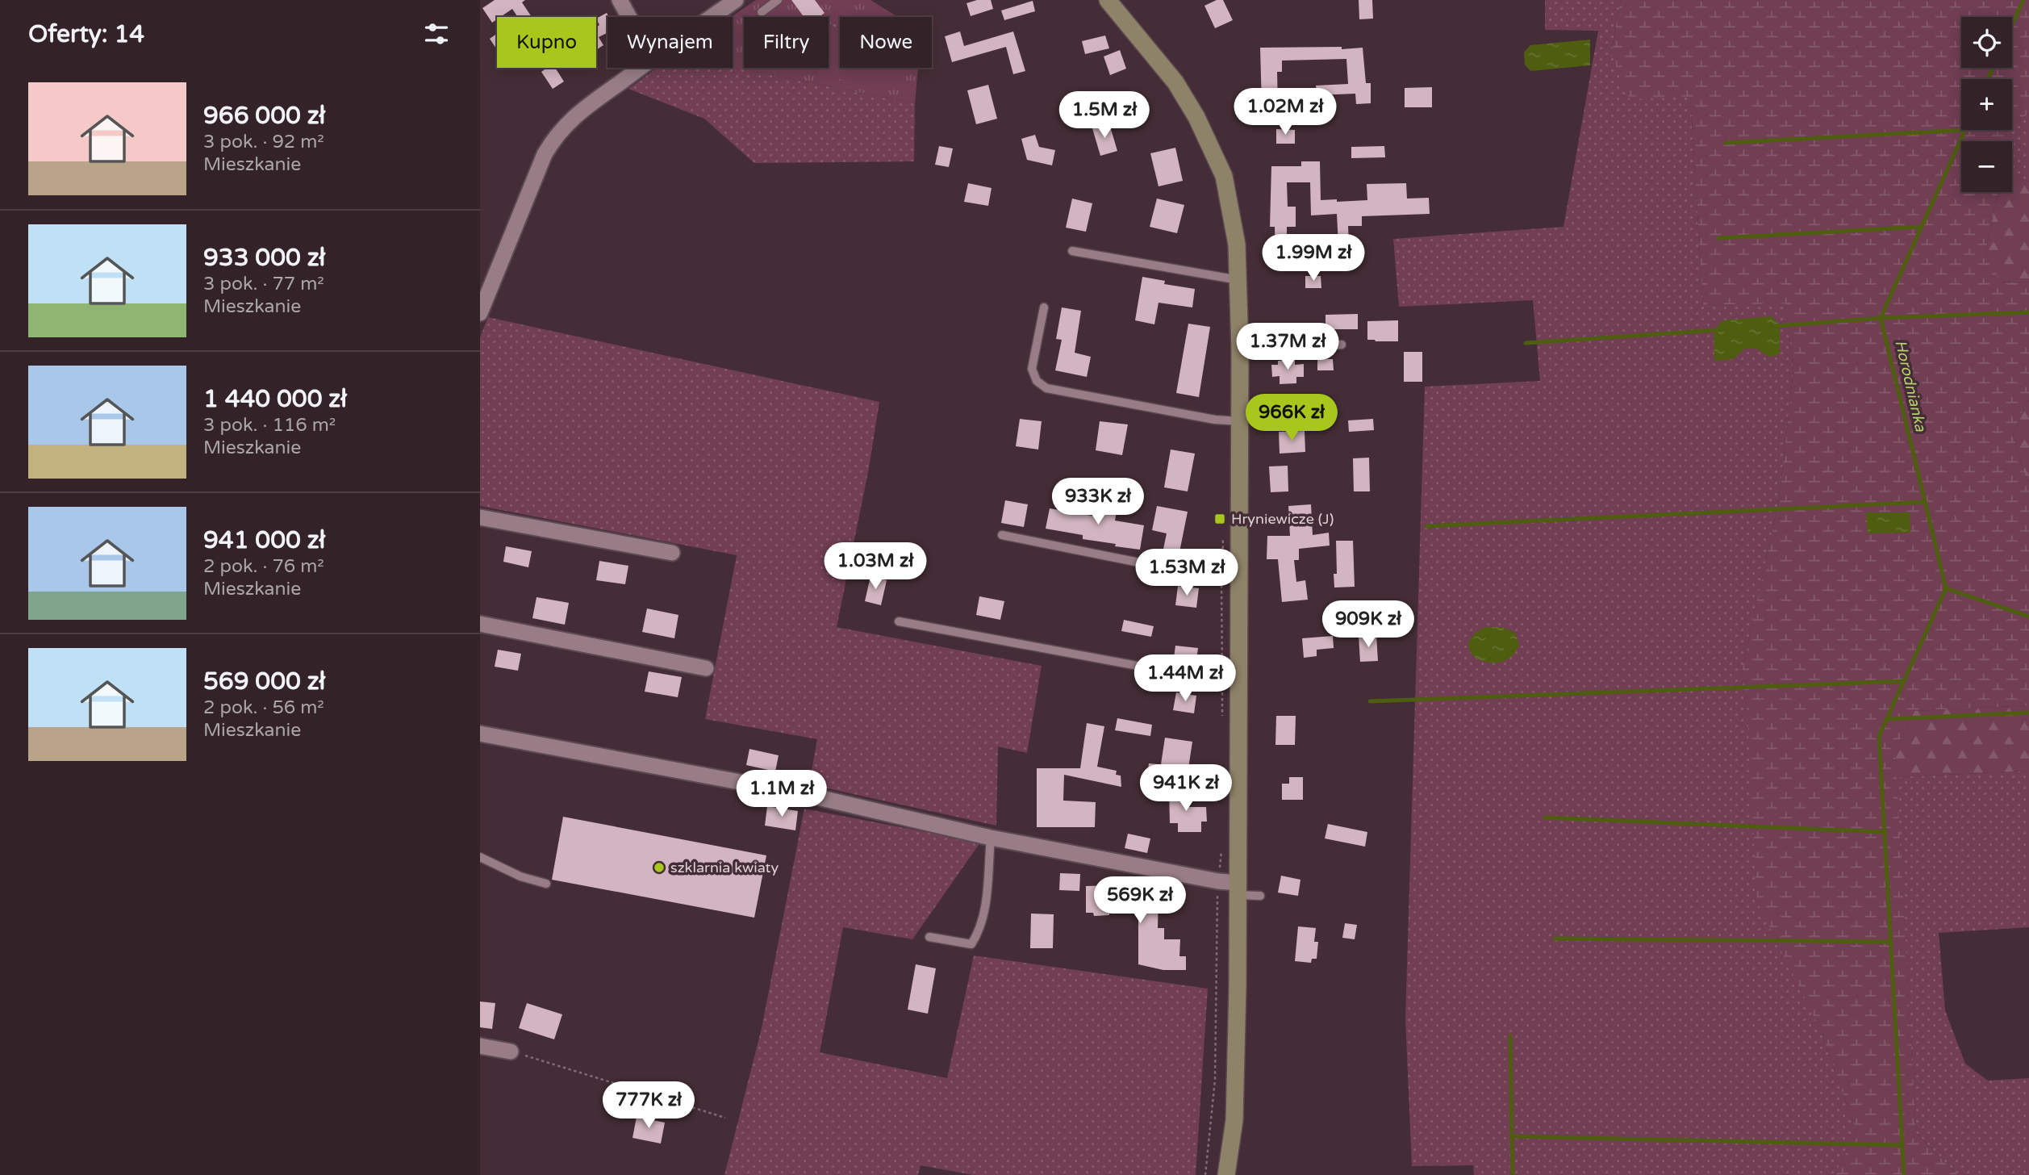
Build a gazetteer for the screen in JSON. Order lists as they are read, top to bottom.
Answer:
{
  "water": ["Horodnianka"],
  "places": {
    "transit": ["Hryniewicze (J)"],
    "other": ["szklarnia kwiaty"]
  },
  "page": {
    "heading": "Oferty: 14",
    "map_buttons": ["+", "−"],
    "chip": [
      "Kupno",
      "Wynajem",
      "Filtry",
      "Nowe"
    ],
    "list": [
      {
        "name": "966 000 zł",
        "note": "3 pok. · 92 m² · Mieszkanie"
      },
      {
        "name": "933 000 zł",
        "note": "3 pok. · 77 m² · Mieszkanie"
      },
      {
        "name": "1 440 000 zł",
        "note": "3 pok. · 116 m² · Mieszkanie"
      },
      {
        "name": "941 000 zł",
        "note": "2 pok. · 76 m² · Mieszkanie"
      },
      {
        "name": "569 000 zł",
        "note": "2 pok. · 56 m² · Mieszkanie"
      }
    ],
    "price": [
      "1.02M zł",
      "1.5M zł",
      "1.99M zł",
      "1.37M zł",
      "966K zł",
      "933K zł",
      "1.03M zł",
      "1.53M zł",
      "909K zł",
      "1.44M zł",
      "941K zł",
      "1.1M zł",
      "569K zł",
      "777K zł"
    ]
  }
}
